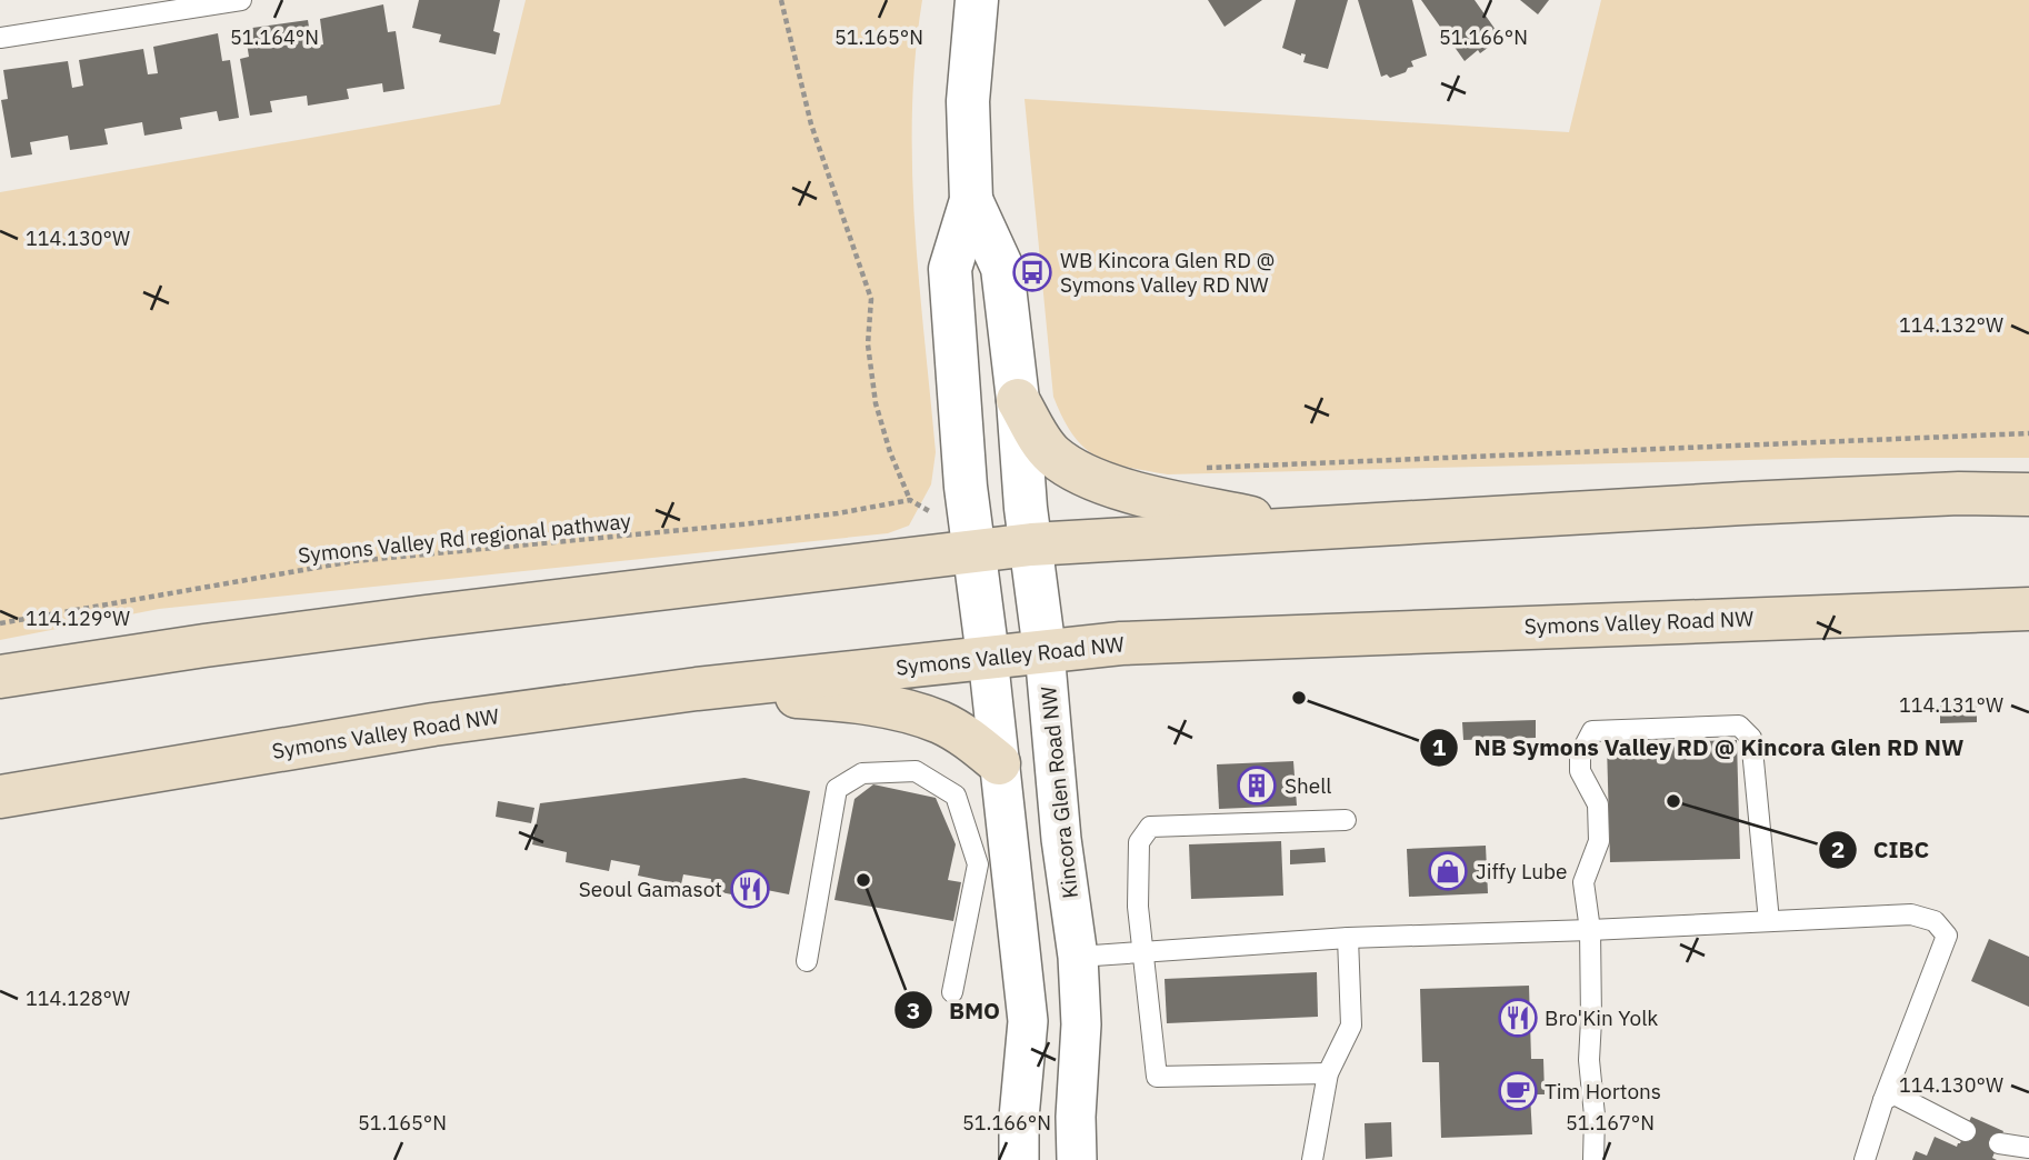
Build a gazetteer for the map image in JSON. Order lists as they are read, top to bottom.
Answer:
{
  "streets": {
    "main road": ["Symons Valley Road NW"],
    "street": ["Kincora Glen Road NW"],
    "path": ["Symons Valley Rd regional pathway"]
  },
  "crossings": [
    ["Symons Valley Road NW", "Kincora Glen Road NW"]
  ],
  "places": {
    "bus stop": ["WB Kincora Glen RD @ Symons Valley RD NW"],
    "other": ["NB Symons Valley RD @ Kincora Glen RD NW", "CIBC", "BMO"],
    "building": ["Shell"],
    "shop": ["Jiffy Lube"],
    "restaurant": ["Seoul Gamasot", "Bro'Kin Yolk"],
    "cafe": ["Tim Hortons"]
  },
  "coordinates": [
    "51.164°N",
    "51.165°N",
    "51.166°N",
    "114.130°W",
    "114.132°W",
    "114.129°W",
    "114.131°W",
    "114.128°W",
    "51.167°N"
  ]
}
